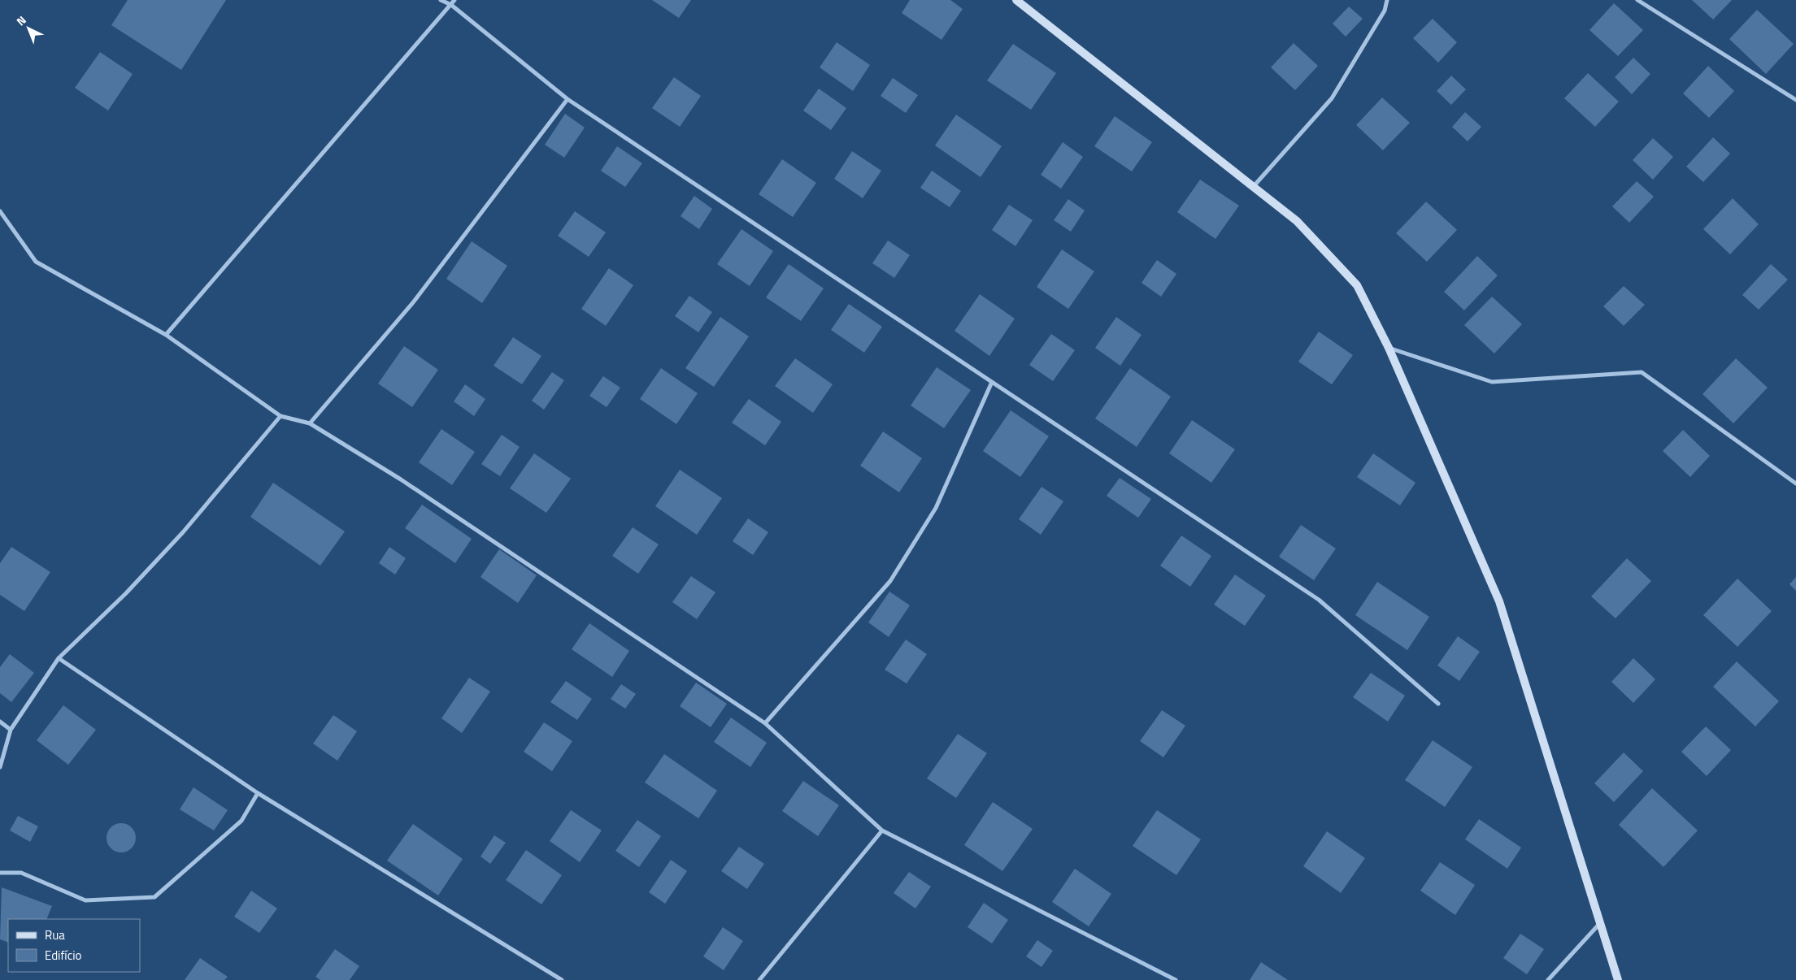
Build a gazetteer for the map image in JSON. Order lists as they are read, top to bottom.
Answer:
{
  "legend": ["Rua", "Edifício"],
  "north": "top left"
}
